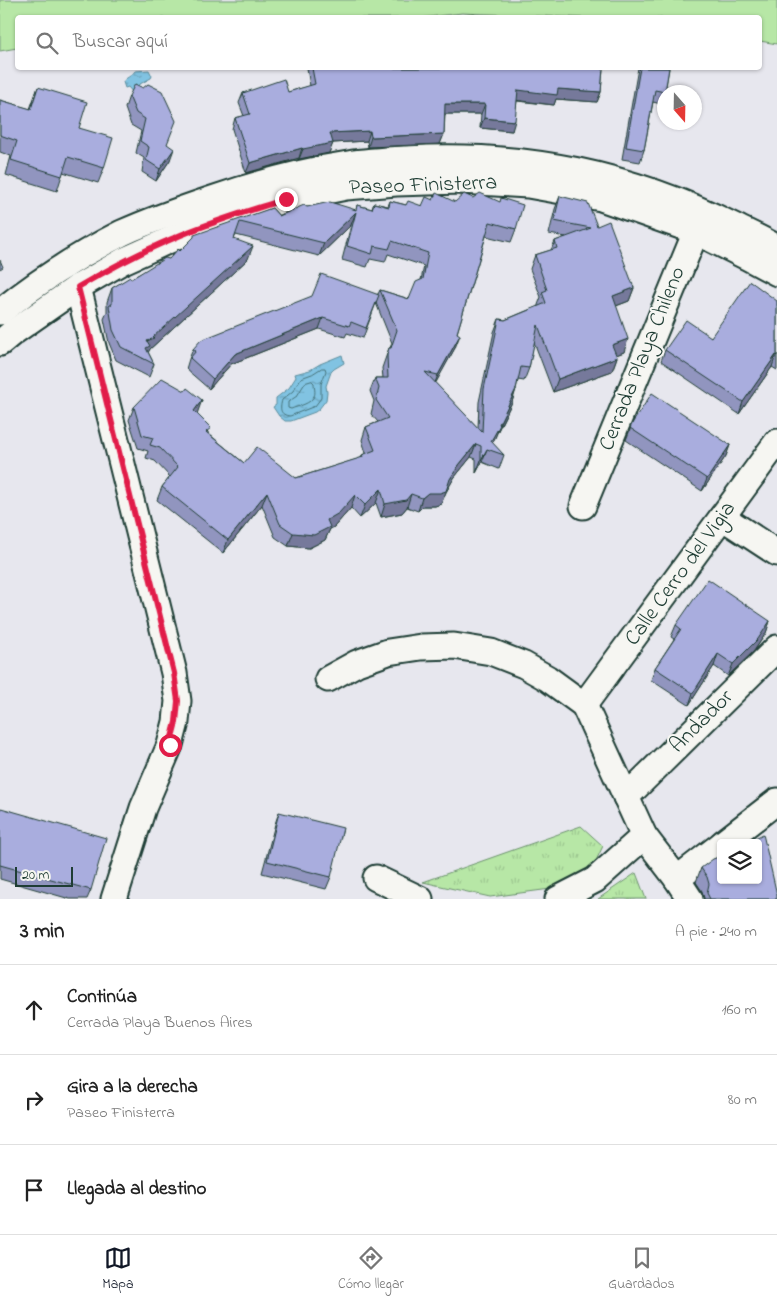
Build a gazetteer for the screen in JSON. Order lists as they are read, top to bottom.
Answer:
{
  "streets": {
    "street": [
      "Paseo Finisterra",
      "Cerrada Playa Chileno",
      "Calle Cerro del Vigia",
      "Andador"
    ]
  },
  "crossings": [
    ["Paseo Finisterra", "Cerrada Playa Chileno"]
  ],
  "scale_bar": "20 m",
  "north": "bottom",
  "page": {
    "search": "Buscar aquí",
    "scale": "20 m",
    "heading": ["3 min", "A pie · 240 m"],
    "list": [
      ["Continúa", "Cerrada Playa Buenos Aires", "160 m"],
      ["Gira a la derecha", "Paseo Finisterra", "80 m"],
      "Llegada al destino"
    ],
    "nav": ["Mapa", "Cómo llegar", "Guardados"]
  }
}
